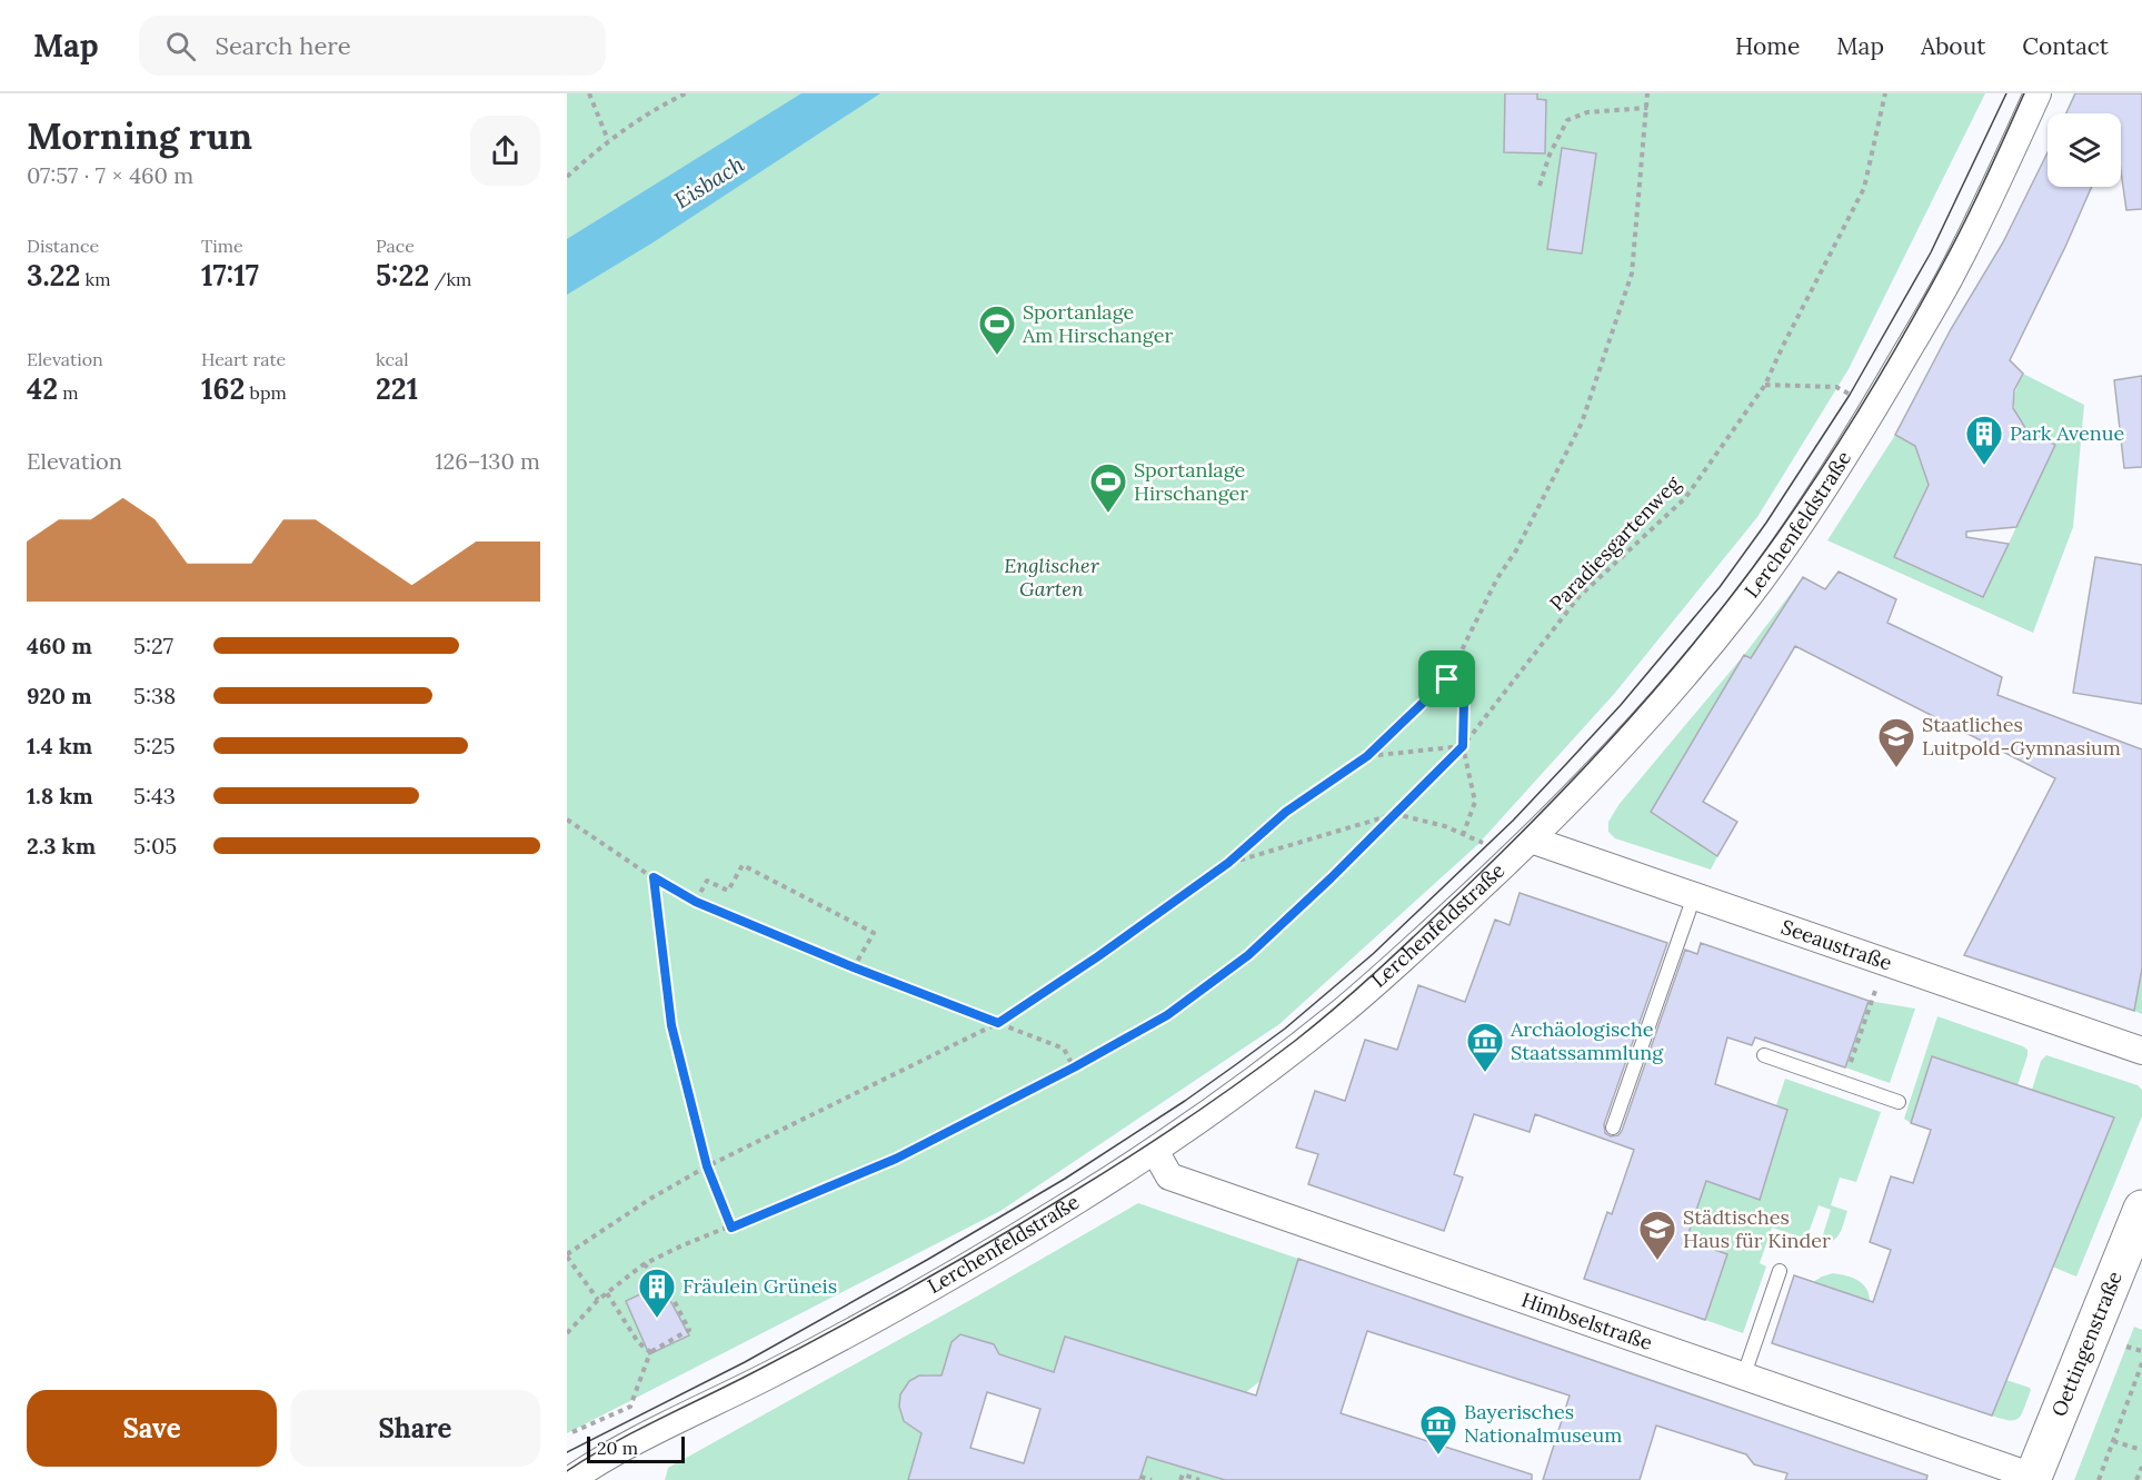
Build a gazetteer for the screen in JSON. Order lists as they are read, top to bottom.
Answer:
{
  "streets": {
    "main road": ["Oettingenstraße"],
    "street": ["Lerchenfeldstraße", "Seeaustraße", "Himbselstraße"],
    "path": ["Paradiesgartenweg"]
  },
  "crossings": [
    ["Lerchenfeldstraße", "Seeaustraße"],
    ["Lerchenfeldstraße", "Himbselstraße"],
    ["Himbselstraße", "Oettingenstraße"]
  ],
  "water": ["Eisbach"],
  "parks": ["Englischer Garten"],
  "places": {
    "sports": ["Sportanlage Am Hirschanger", "Sportanlage Hirschanger"],
    "building": ["Park Avenue", "Fräulein Grüneis"],
    "school or university": ["Staatliches Luitpold-Gymnasium", "Städtisches Haus für Kinder"],
    "museum": ["Archäologische Staatssammlung", "Bayerisches Nationalmuseum"]
  },
  "scale_bar": "20 m",
  "page": {
    "header": "Map",
    "search": "Search here",
    "nav": [
      "Home",
      "Map",
      "About",
      "Contact"
    ],
    "heading": ["Morning run", "07:57 · 7 × 460 m"],
    "stats": [
      ["Distance", "3.22 km"],
      ["Time", "17:17"],
      ["Pace", "5:22 /km"],
      ["Elevation", "42 m"],
      ["Heart rate", "162 bpm"],
      ["kcal", "221"]
    ],
    "chart": ["Elevation", "126–130 m"],
    "list": [
      {
        "name": "460 m",
        "note": "5:27"
      },
      {
        "name": "920 m",
        "note": "5:38"
      },
      {
        "name": "1.4 km",
        "note": "5:25"
      },
      {
        "name": "1.8 km",
        "note": "5:43"
      },
      {
        "name": "2.3 km",
        "note": "5:05"
      }
    ],
    "buttons": ["Save", "Share"],
    "scale": "20 m"
  }
}
